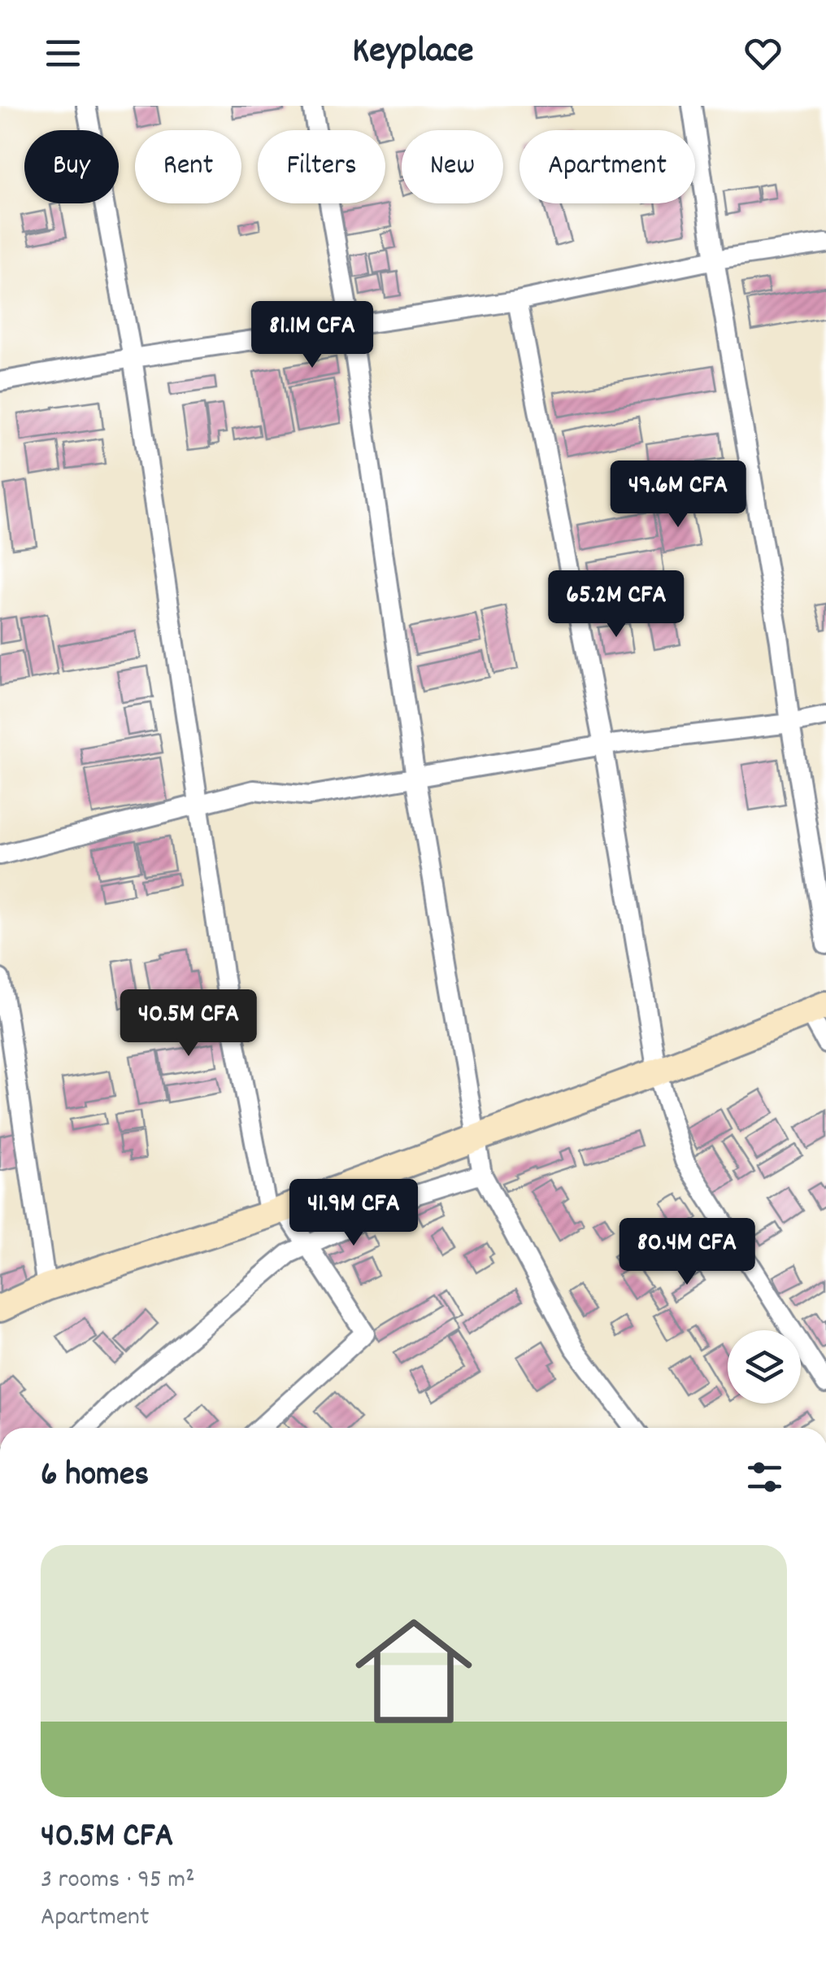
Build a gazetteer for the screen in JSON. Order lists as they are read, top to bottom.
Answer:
{
  "page": {
    "header": "Keyplace",
    "chip": [
      "Buy",
      "Rent",
      "Filters",
      "New",
      "Apartment"
    ],
    "price": [
      "81.1M CFA",
      "49.6M CFA",
      "65.2M CFA",
      "40.5M CFA",
      "41.9M CFA",
      "80.4M CFA"
    ],
    "heading": "6 homes",
    "list": [
      {
        "name": "40.5M CFA",
        "note": "3 rooms · 95 m² · Apartment"
      }
    ]
  }
}
